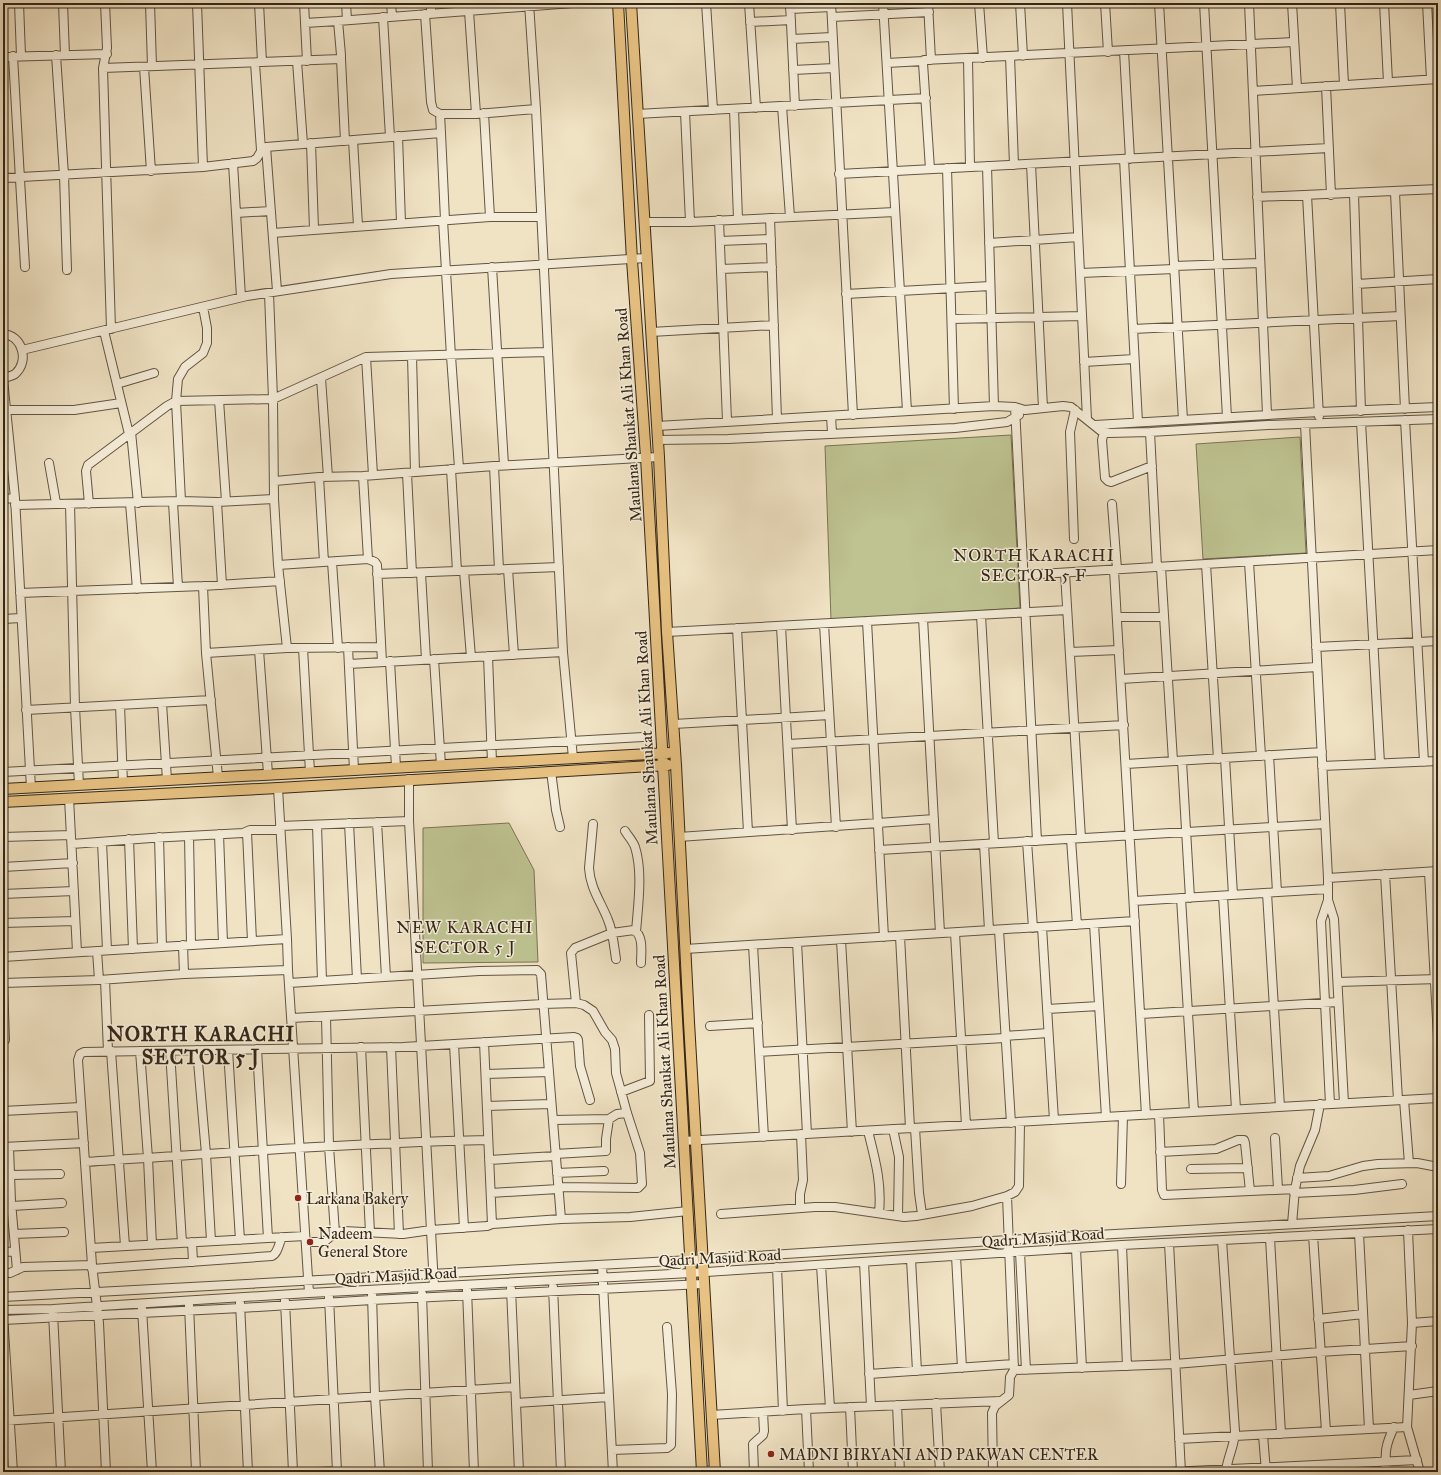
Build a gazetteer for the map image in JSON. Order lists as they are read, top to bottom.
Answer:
{
  "streets": {
    "main road": ["Maulana Shaukat Ali Khan Road"],
    "street": ["Qadri Masjid Road"]
  },
  "crossings": [
    ["Maulana Shaukat Ali Khan Road", "Qadri Masjid Road"]
  ],
  "districts": ["NORTH KARACHI SECTOR 5 F", "NEW KARACHI SECTOR 5 J", "NORTH KARACHI SECTOR 5 J"],
  "places": ["Larkana Bakery", "Nadeem General Store", "MADNI BIRYANI AND PAKWAN CENTER"]
}
